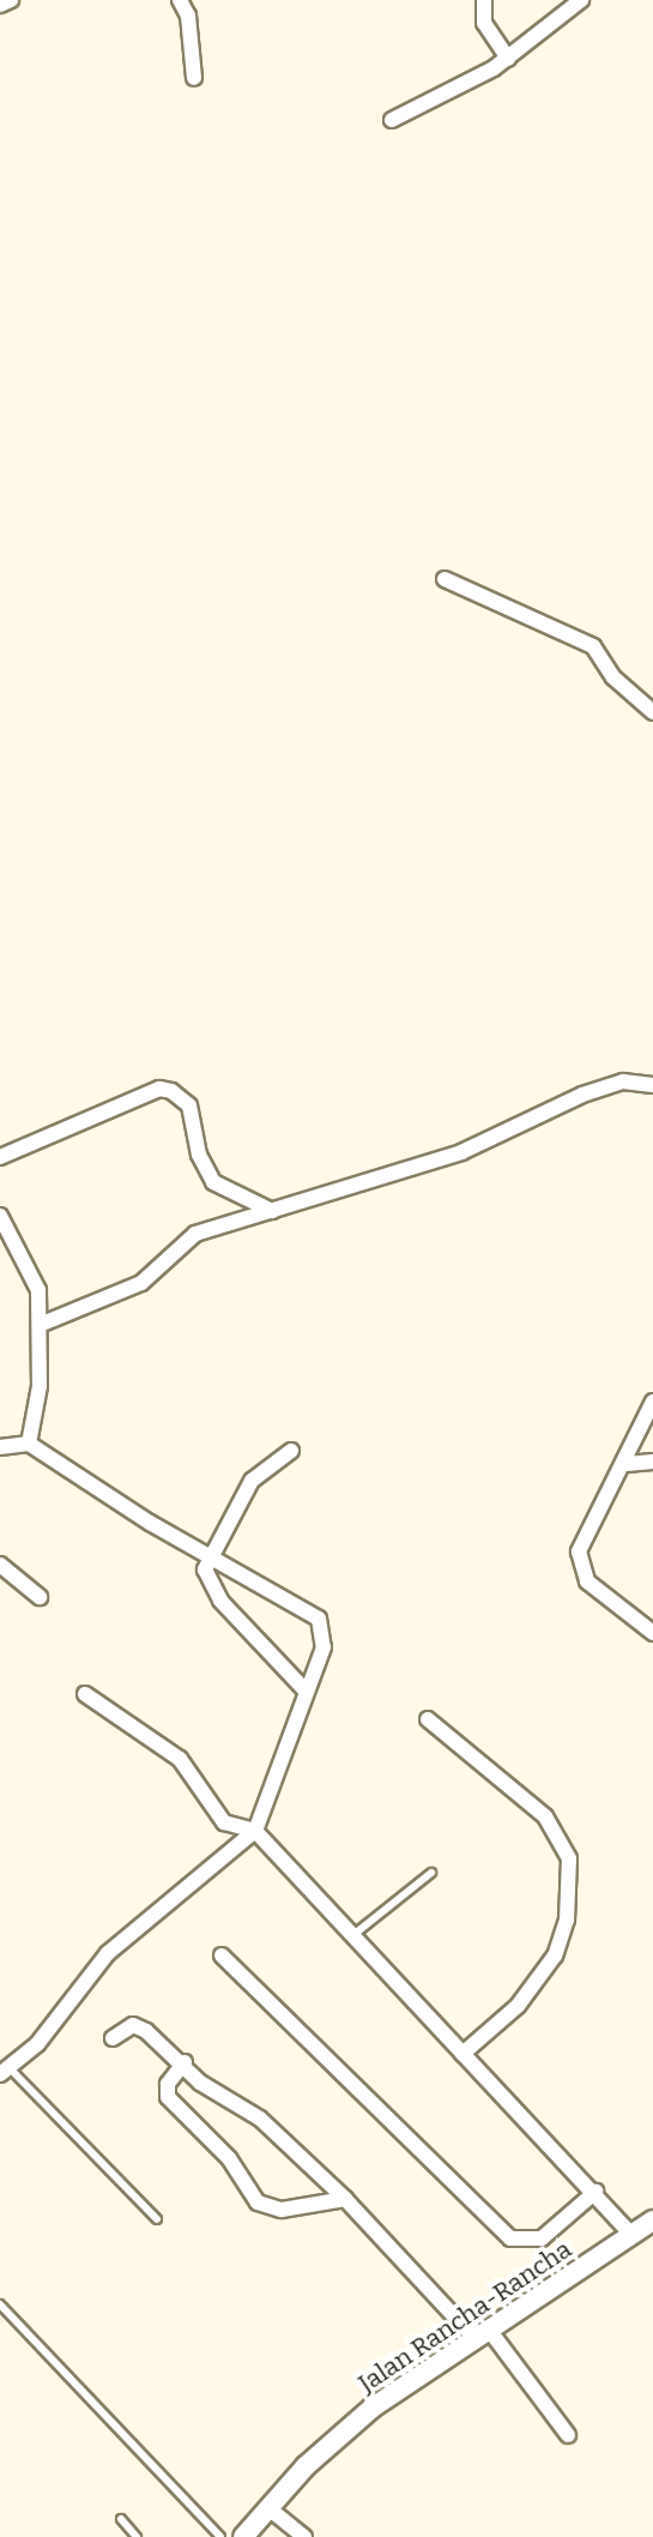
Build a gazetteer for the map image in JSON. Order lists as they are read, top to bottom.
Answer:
{
  "streets": {
    "main road": ["Jalan Rancha-Rancha"]
  }
}
